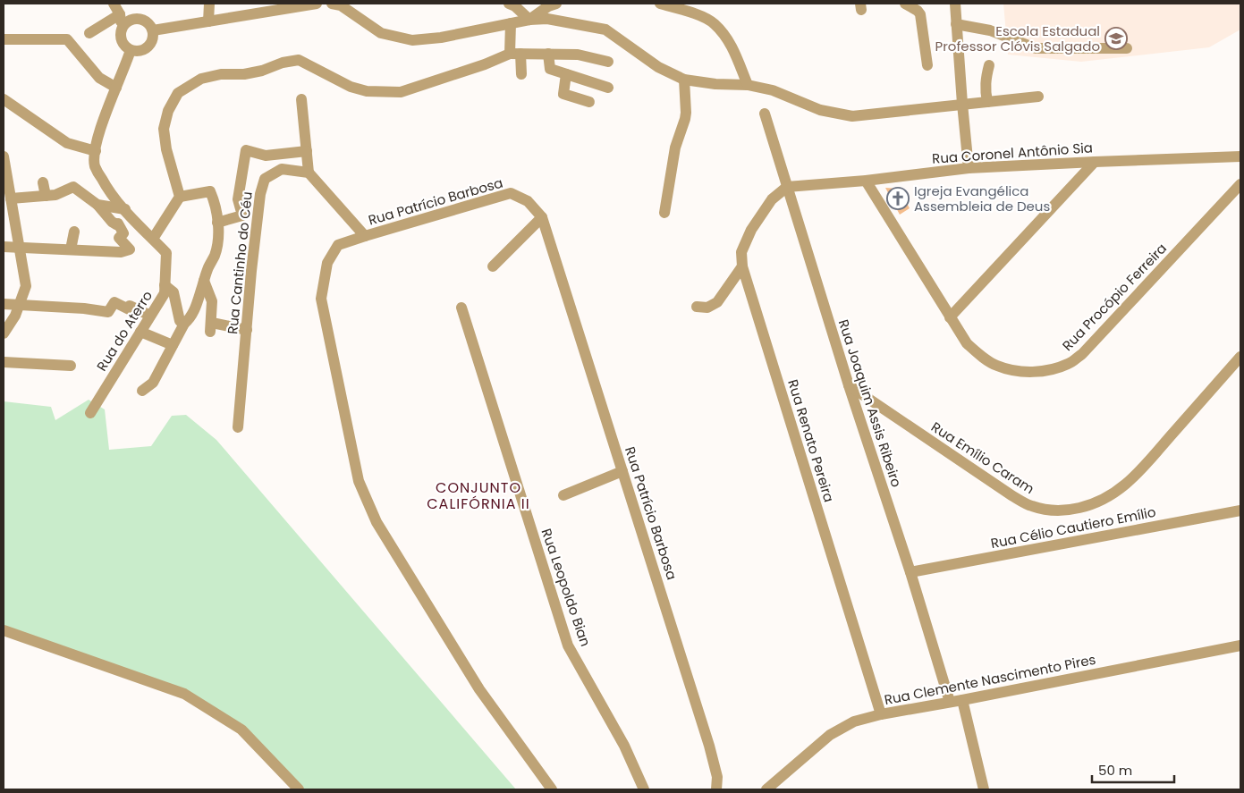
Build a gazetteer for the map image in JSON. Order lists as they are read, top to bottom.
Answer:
{
  "streets": {
    "street": [
      "Rua Coronel Antônio Sia",
      "Rua Patrício Barbosa",
      "Rua Cantinho do Céu",
      "Rua Procópio Ferreira",
      "Rua do Aterro",
      "Rua Joaquim Assis Ribeiro",
      "Rua Renato Pereira",
      "Rua Emílio Caram",
      "Rua Célio Cautiero Emílio",
      "Rua Leopoldo Bian",
      "Rua Clemente Nascimento Pires"
    ]
  },
  "crossings": [
    ["Rua Coronel Antônio Sia", "Rua Procópio Ferreira"],
    ["Rua Coronel Antônio Sia", "Rua Joaquim Assis Ribeiro"],
    ["Rua Coronel Antônio Sia", "Rua Renato Pereira"],
    ["Rua Joaquim Assis Ribeiro", "Rua Renato Pereira"],
    ["Rua Joaquim Assis Ribeiro", "Rua Emílio Caram"],
    ["Rua Joaquim Assis Ribeiro", "Rua Célio Cautiero Emílio"],
    ["Rua Joaquim Assis Ribeiro", "Rua Clemente Nascimento Pires"],
    ["Rua Renato Pereira", "Rua Clemente Nascimento Pires"]
  ],
  "districts": ["CONJUNTO CALIFÓRNIA II"],
  "places": {
    "school or university": ["Escola Estadual Professor Clóvis Salgado"],
    "church": ["Igreja Evangélica Assembleia de Deus"]
  },
  "scale_bar": "50 m"
}
